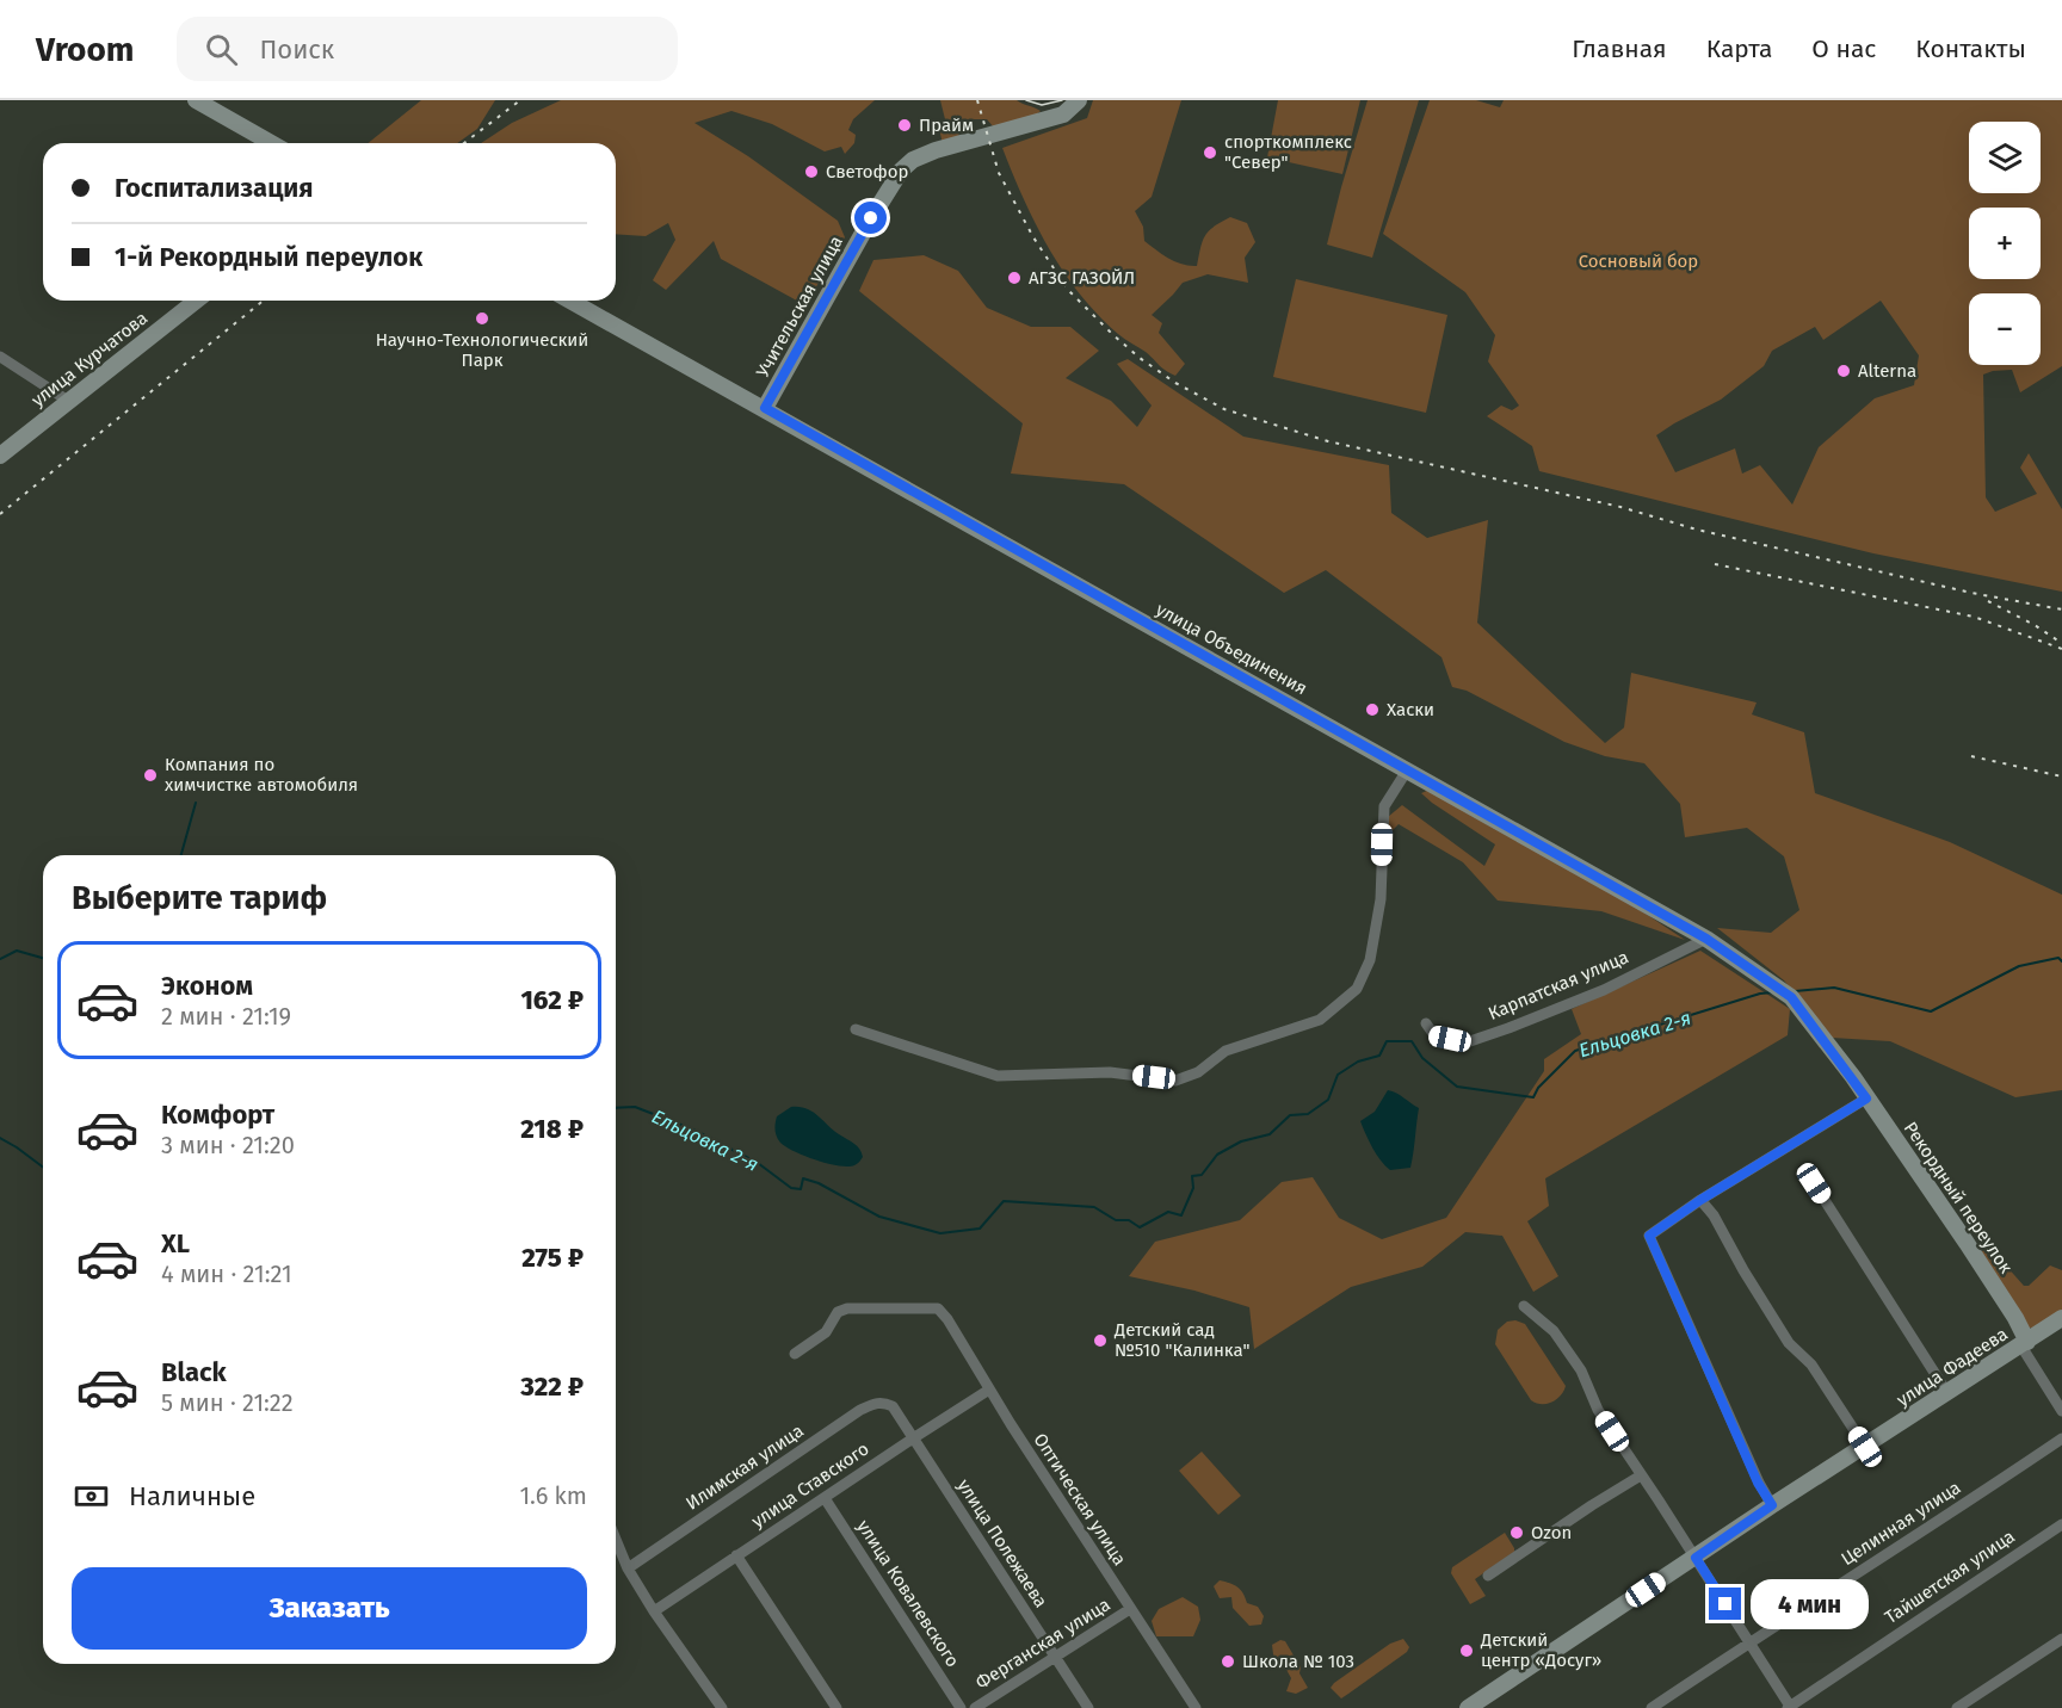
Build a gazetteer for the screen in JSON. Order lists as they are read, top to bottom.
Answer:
{
  "streets": {
    "main road": [
      "Учительская улица",
      "улица Курчатова",
      "улица Объединения",
      "Рекордный переулок",
      "улица Фадеева"
    ],
    "street": [
      "Карпатская улица",
      "Илимская улица",
      "улица Ставского",
      "Оптическая улица",
      "Целинная улица",
      "улица Полежаева",
      "Тайшетская улица",
      "улица Ковалевского",
      "Ферганская улица"
    ]
  },
  "crossings": [
    ["Учительская улица", "улица Объединения"],
    ["улица Объединения", "Карпатская улица"],
    ["улица Объединения", "Рекордный переулок"],
    ["Рекордный переулок", "улица Фадеева"],
    ["Илимская улица", "улица Полежаева"],
    ["улица Ставского", "Оптическая улица"],
    ["улица Ставского", "улица Полежаева"],
    ["улица Ставского", "улица Ковалевского"],
    ["Оптическая улица", "Ферганская улица"],
    ["улица Полежаева", "Ферганская улица"]
  ],
  "water": ["Ельцовка 2-я"],
  "parks": ["Сосновый бор"],
  "places": [
    "Прайм",
    "спорткомплекс \"Север\"",
    "Светофор",
    "АГЗС ГАЗОЙЛ",
    "Научно-Технологический Парк",
    "Alterna",
    "Хаски",
    "Компания по химчистке автомобиля",
    "Детский сад №510 \"Калинка\"",
    "Ozon",
    "Детский центр «Досуг»",
    "Школа № 103"
  ],
  "page": {
    "header": "Vroom",
    "search": "Поиск",
    "nav": [
      "Главная",
      "Карта",
      "О нас",
      "Контакты"
    ],
    "map_buttons": ["+", "−"],
    "banner": ["Госпитализация", "1-й Рекордный переулок"],
    "heading": "Выберите тариф",
    "list": [
      {
        "name": "Эконом",
        "note": "2 мин · 21:19",
        "value": "162 ₽"
      },
      {
        "name": "Комфорт",
        "note": "3 мин · 21:20",
        "value": "218 ₽"
      },
      {
        "name": "XL",
        "note": "4 мин · 21:21",
        "value": "275 ₽"
      },
      {
        "name": "Black",
        "note": "5 мин · 21:22",
        "value": "322 ₽"
      }
    ],
    "pay": ["Наличные", "1.6 km"],
    "buttons": "Заказать",
    "bubble": "4 мин"
  }
}
